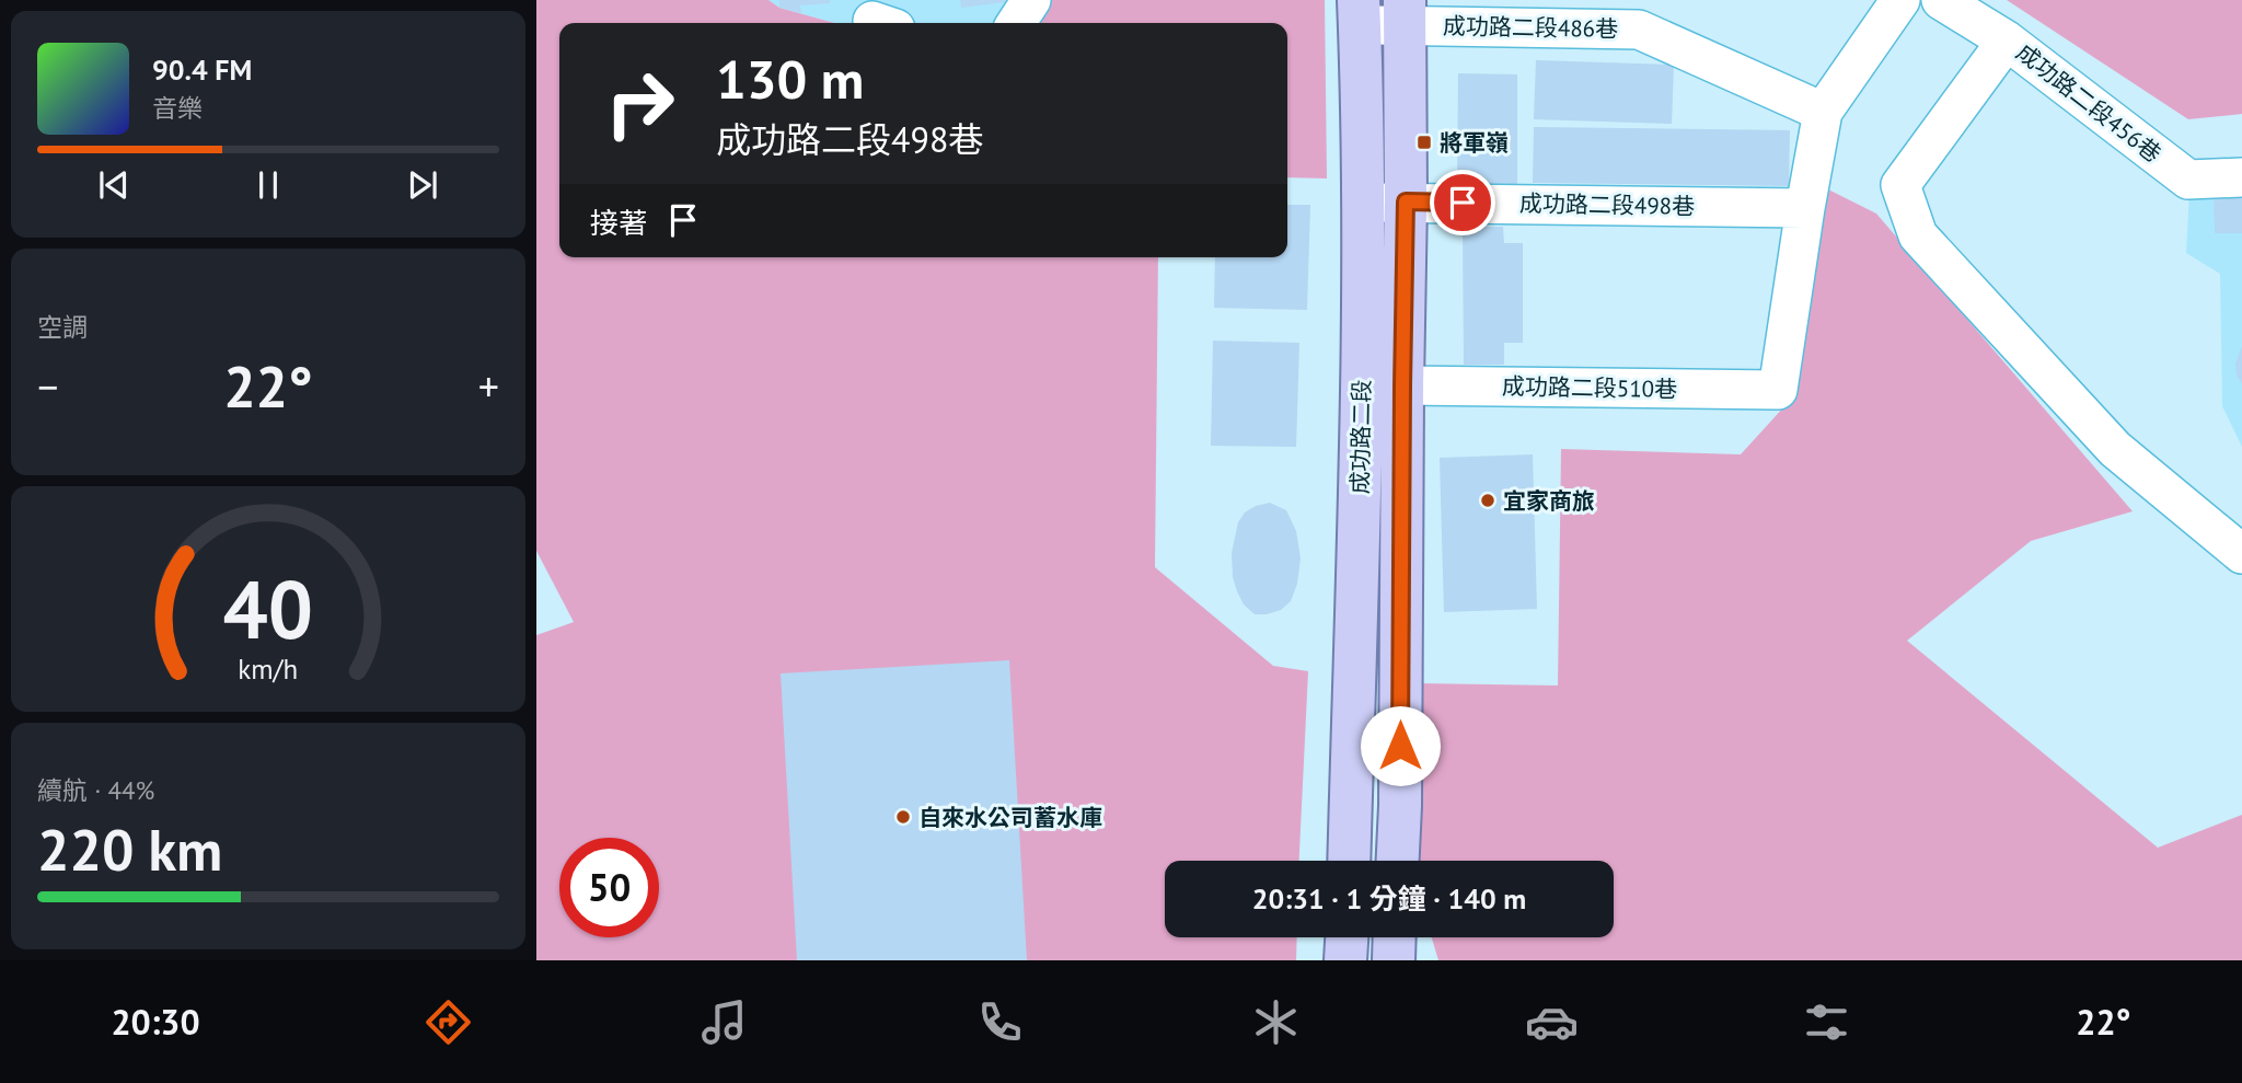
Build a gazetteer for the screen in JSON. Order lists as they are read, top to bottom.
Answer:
{
  "streets": {
    "main road": ["成功路二段"],
    "street": [
      "成功路二段486巷",
      "成功路二段456巷",
      "成功路二段498巷",
      "成功路二段510巷"
    ]
  },
  "crossings": [
    ["成功路二段486巷", "成功路二段"],
    ["成功路二段498巷", "成功路二段510巷"],
    ["成功路二段498巷", "成功路二段"],
    ["成功路二段510巷", "成功路二段"]
  ],
  "places": {
    "transit": ["將軍嶺"],
    "other": ["宜家商旅", "自來水公司蓄水庫"]
  },
  "page": {
    "turn": ["130 m", "成功路二段498巷"],
    "song": ["90.4 FM", "音樂"],
    "then": "接著",
    "tile": [
      "空調",
      ["續航 · 44%", "220 km"]
    ],
    "heat": ["−", "22°", "+"],
    "limit": "50",
    "trip": "20:31 · 1 分鐘 · 140 m",
    "tabs": ["20:30", "22°"],
    "gauge": ["40", "km/h"]
  }
}
